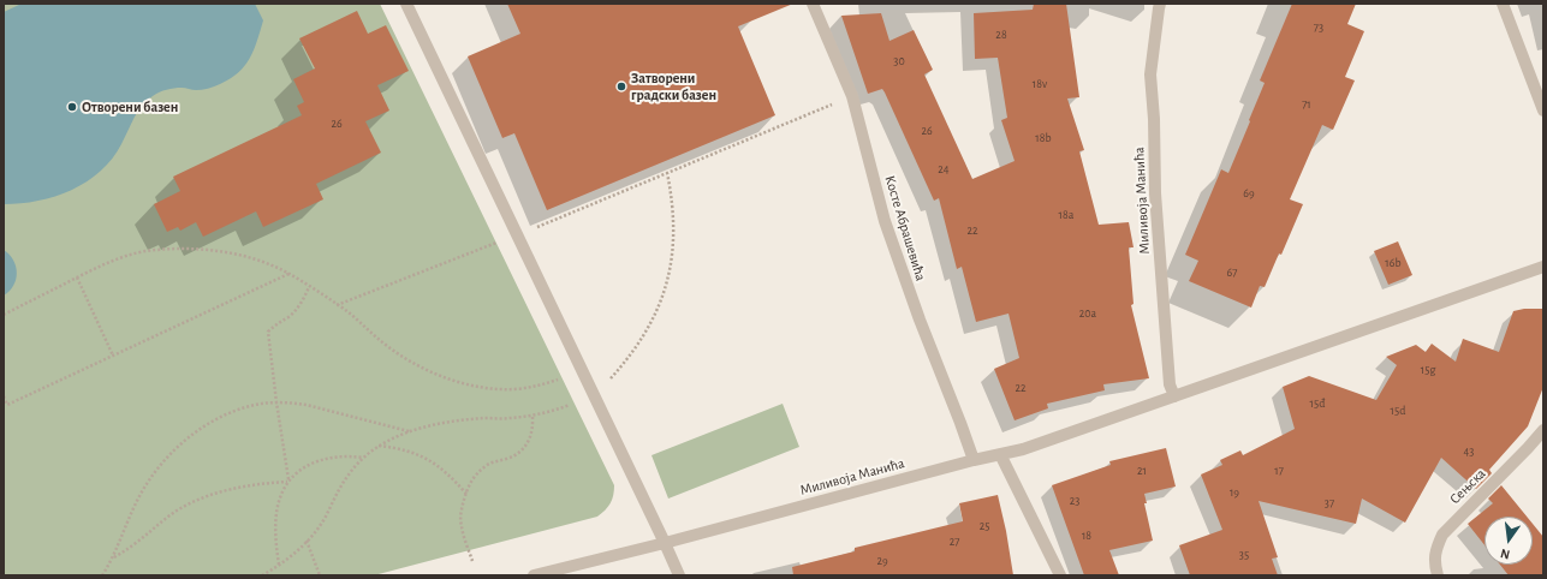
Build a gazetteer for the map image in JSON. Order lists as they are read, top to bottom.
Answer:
{
  "streets": {
    "street": ["Миливоја Манића", "Косте Абрашевића", "Сењска"]
  },
  "crossings": [
    ["Миливоја Манића", "Косте Абрашевића"]
  ],
  "places": ["Затворени градски базен", "Отворени базен"],
  "house_numbers": [
    "73",
    "28",
    "30",
    "18v",
    "71",
    "26",
    "26",
    "18b",
    "24",
    "69",
    "18a",
    "22",
    "16b",
    "67",
    "20a",
    "15g",
    "22",
    "15đ",
    "15d",
    "43",
    "21",
    "17",
    "19",
    "23",
    "37",
    "25",
    "18",
    "27",
    "35",
    "29"
  ],
  "north": "bottom"
}
